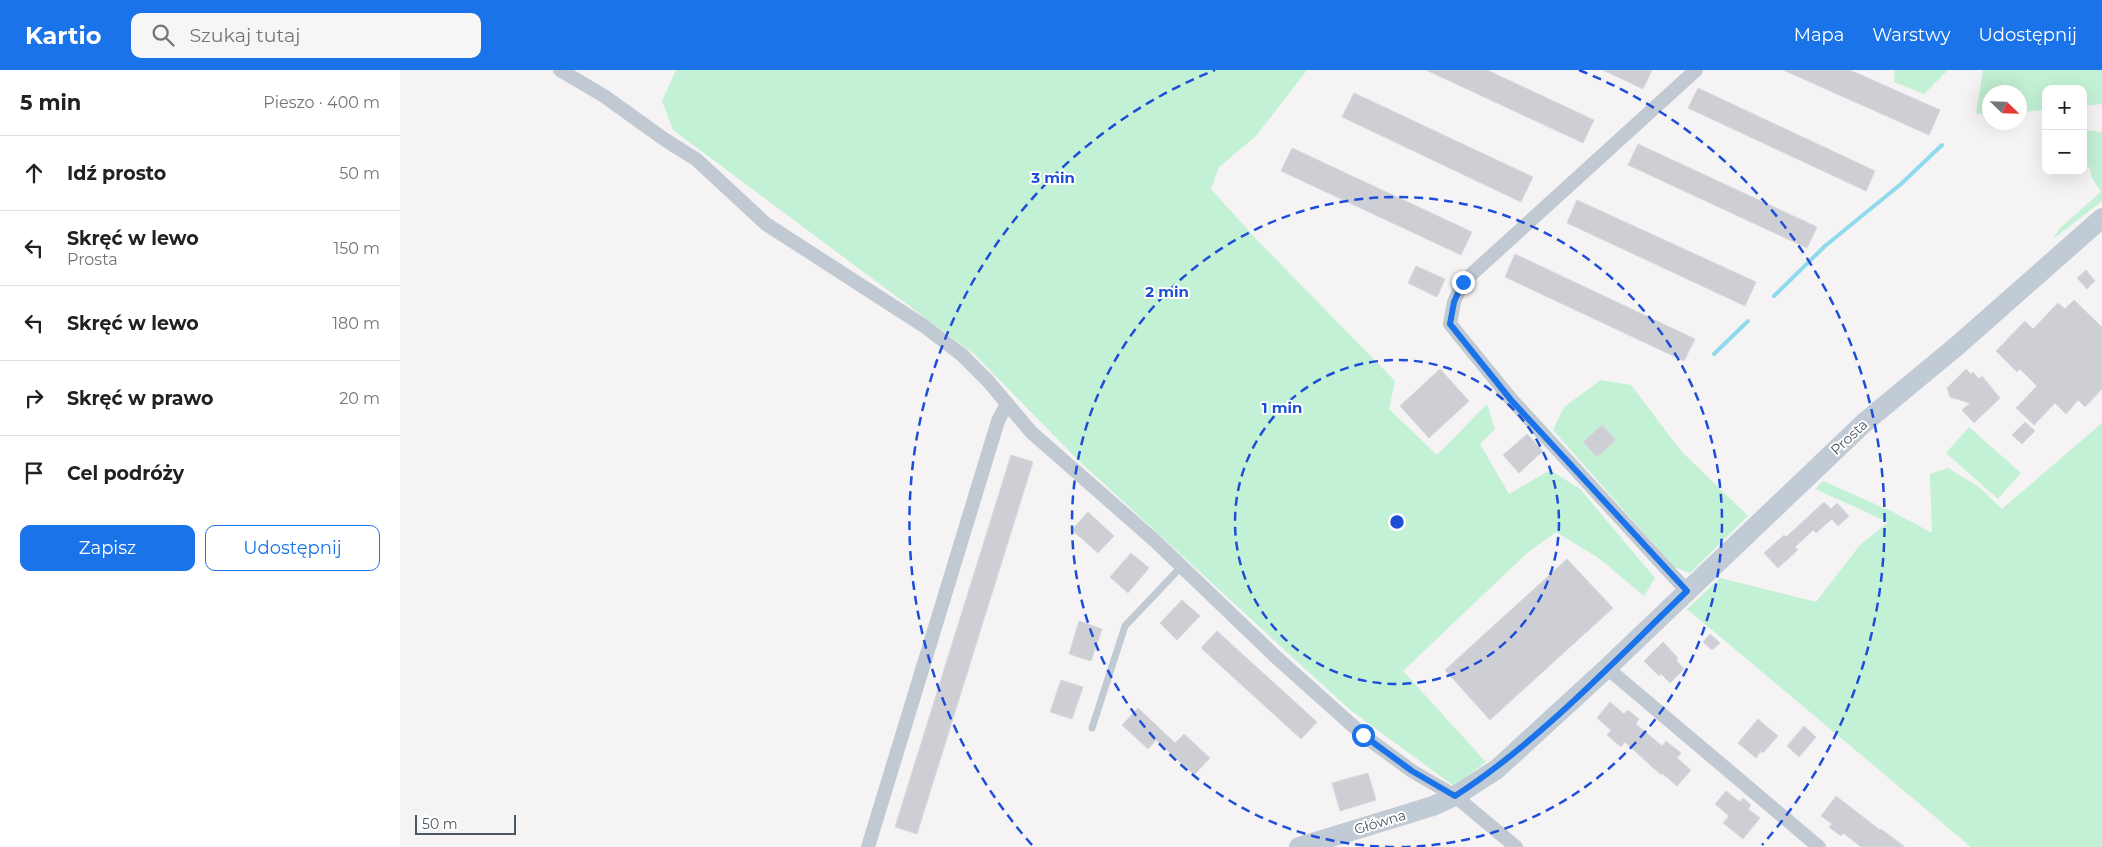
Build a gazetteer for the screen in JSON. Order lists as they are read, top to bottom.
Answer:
{
  "streets": {
    "street": ["Prosta", "Główna"]
  },
  "crossings": [
    ["Prosta", "Główna"]
  ],
  "scale_bar": "50 m",
  "north": "bottom right",
  "page": {
    "header": "Kartio",
    "search": "Szukaj tutaj",
    "nav": ["Mapa", "Warstwy", "Udostępnij"],
    "heading": ["5 min", "Pieszo · 400 m"],
    "map_buttons": ["+", "−"],
    "list": [
      ["Idź prosto", "50 m"],
      ["Skręć w lewo", "Prosta", "150 m"],
      ["Skręć w lewo", "180 m"],
      ["Skręć w prawo", "20 m"],
      "Cel podróży"
    ],
    "buttons": ["Zapisz", "Udostępnij"],
    "scale": "50 m"
  },
  "rings": ["3 min", "2 min", "1 min"]
}
